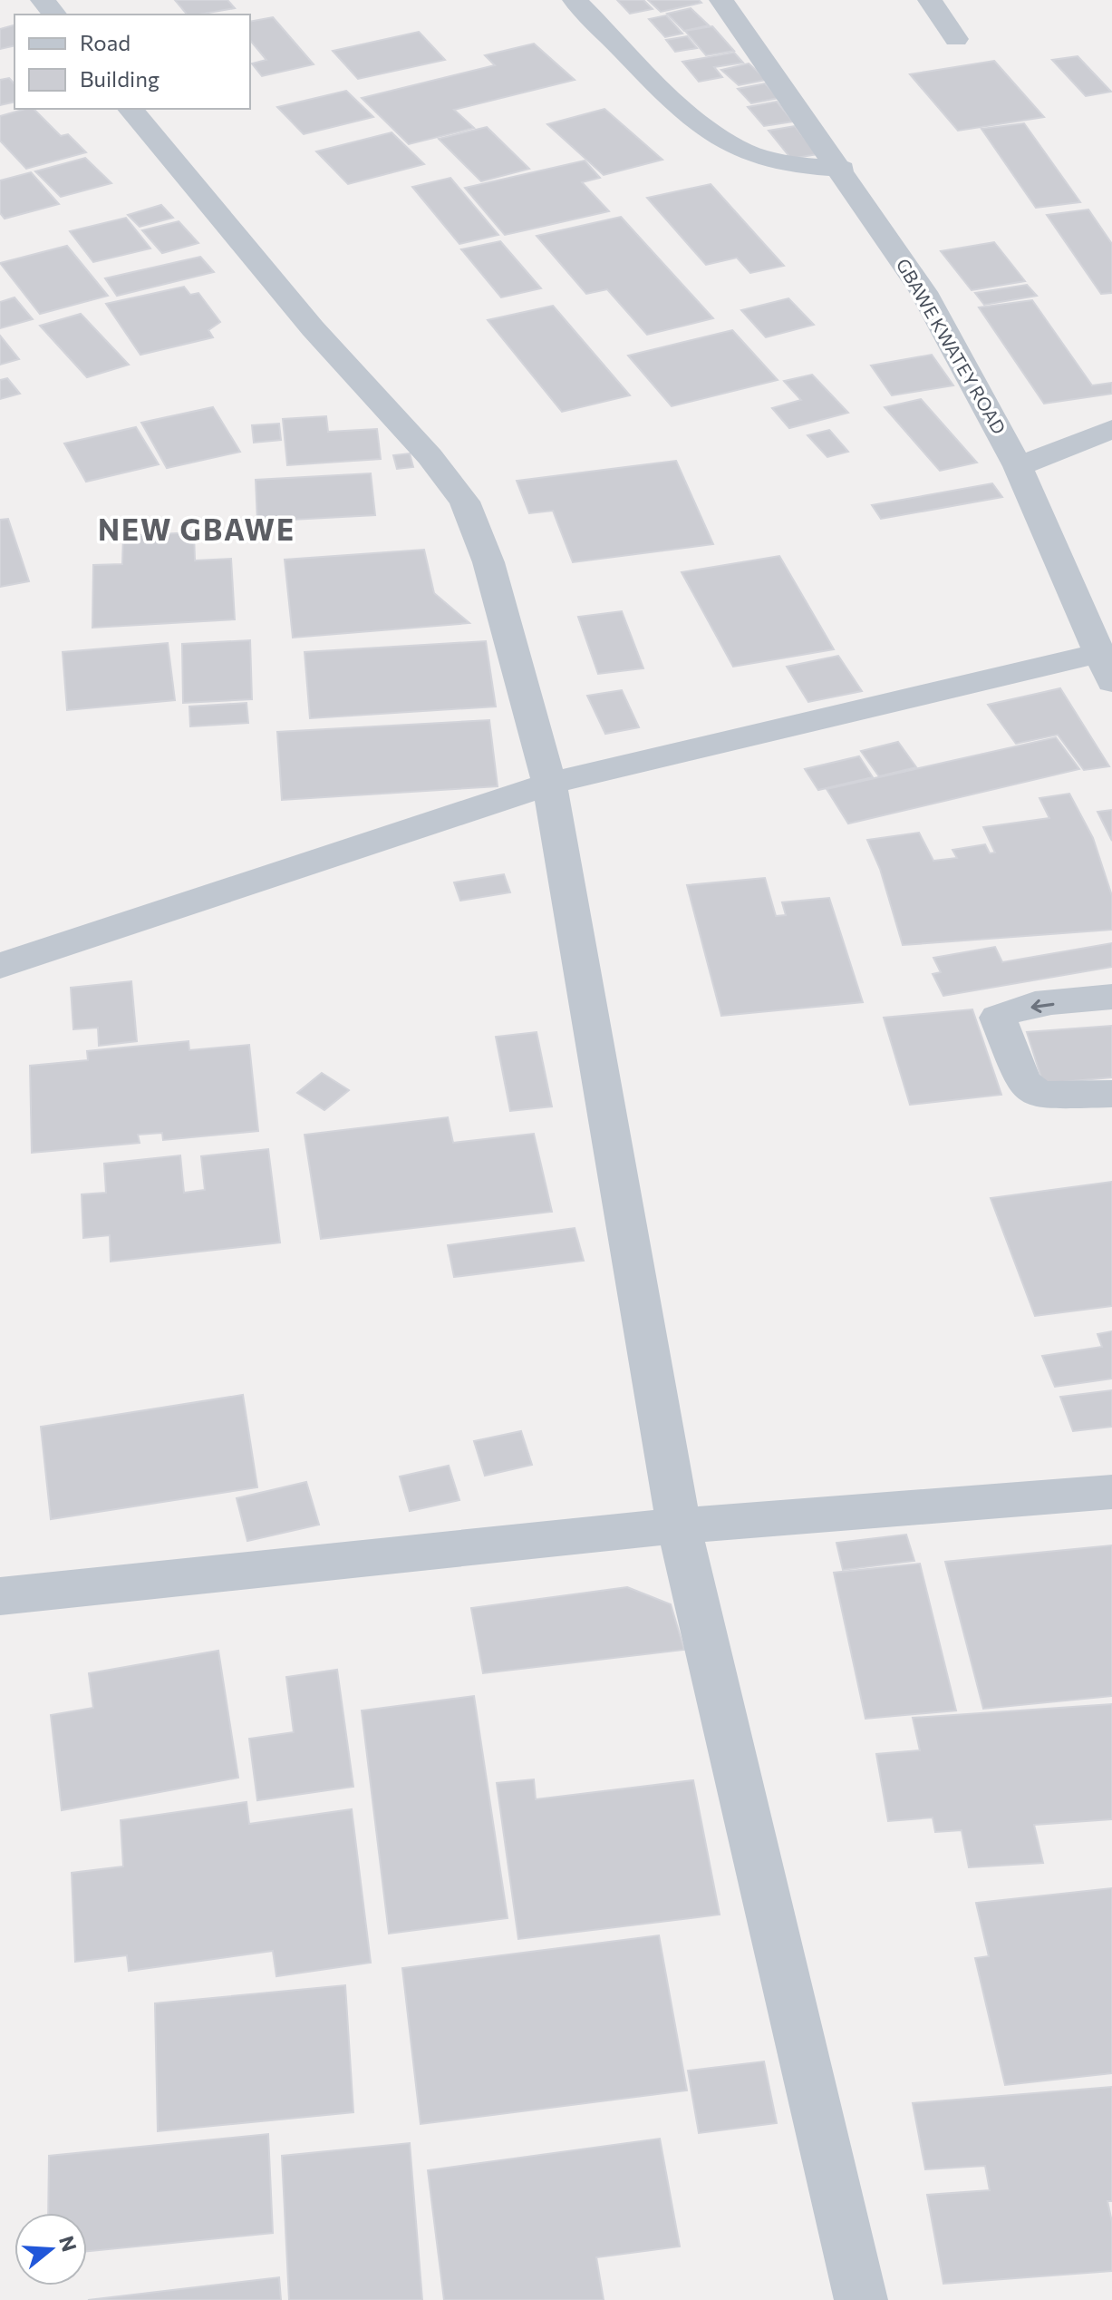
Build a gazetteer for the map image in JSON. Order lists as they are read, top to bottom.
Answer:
{
  "streets": {
    "street": ["GBAWE KWATEY ROAD"]
  },
  "districts": ["NEW GBAWE"],
  "legend": ["Road", "Building"],
  "north": "right"
}
